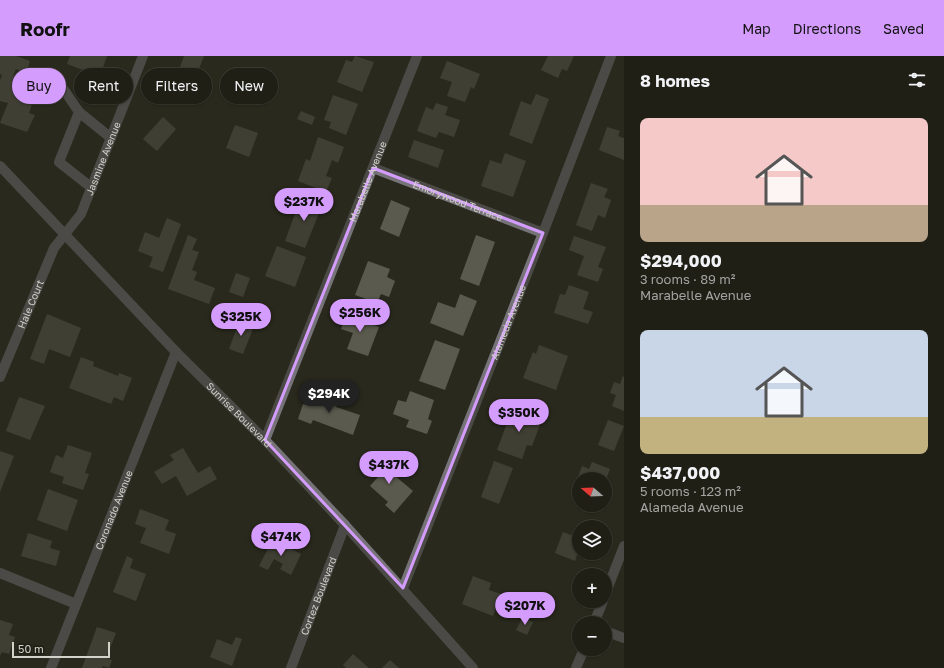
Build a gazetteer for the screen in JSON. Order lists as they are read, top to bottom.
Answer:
{
  "streets": {
    "street": [
      "Jasmine Avenue",
      "Marabelle Avenue",
      "Emorywood Terrace",
      "Hale Court",
      "Alameda Avenue",
      "Sunrise Boulevard",
      "Coronado Avenue",
      "Cortez Boulevard"
    ]
  },
  "crossings": [
    ["Jasmine Avenue", "Hale Court"],
    ["Jasmine Avenue", "Sunrise Boulevard"],
    ["Marabelle Avenue", "Emorywood Terrace"],
    ["Marabelle Avenue", "Sunrise Boulevard"],
    ["Emorywood Terrace", "Alameda Avenue"],
    ["Hale Court", "Sunrise Boulevard"],
    ["Alameda Avenue", "Sunrise Boulevard"],
    ["Sunrise Boulevard", "Coronado Avenue"],
    ["Sunrise Boulevard", "Cortez Boulevard"]
  ],
  "scale_bar": "50 m",
  "north": "left",
  "page": {
    "header": "Roofr",
    "nav": ["Map", "Directions", "Saved"],
    "heading": "8 homes",
    "chip": [
      "Buy",
      "Rent",
      "Filters",
      "New"
    ],
    "list": [
      {
        "name": "$294,000",
        "note": "3 rooms · 89 m² · Marabelle Avenue"
      },
      {
        "name": "$437,000",
        "note": "5 rooms · 123 m² · Alameda Avenue"
      }
    ],
    "price": [
      "$237K",
      "$256K",
      "$325K",
      "$294K",
      "$350K",
      "$437K",
      "$474K",
      "$207K"
    ],
    "map_buttons": ["+", "−"],
    "scale": "50 m"
  }
}
